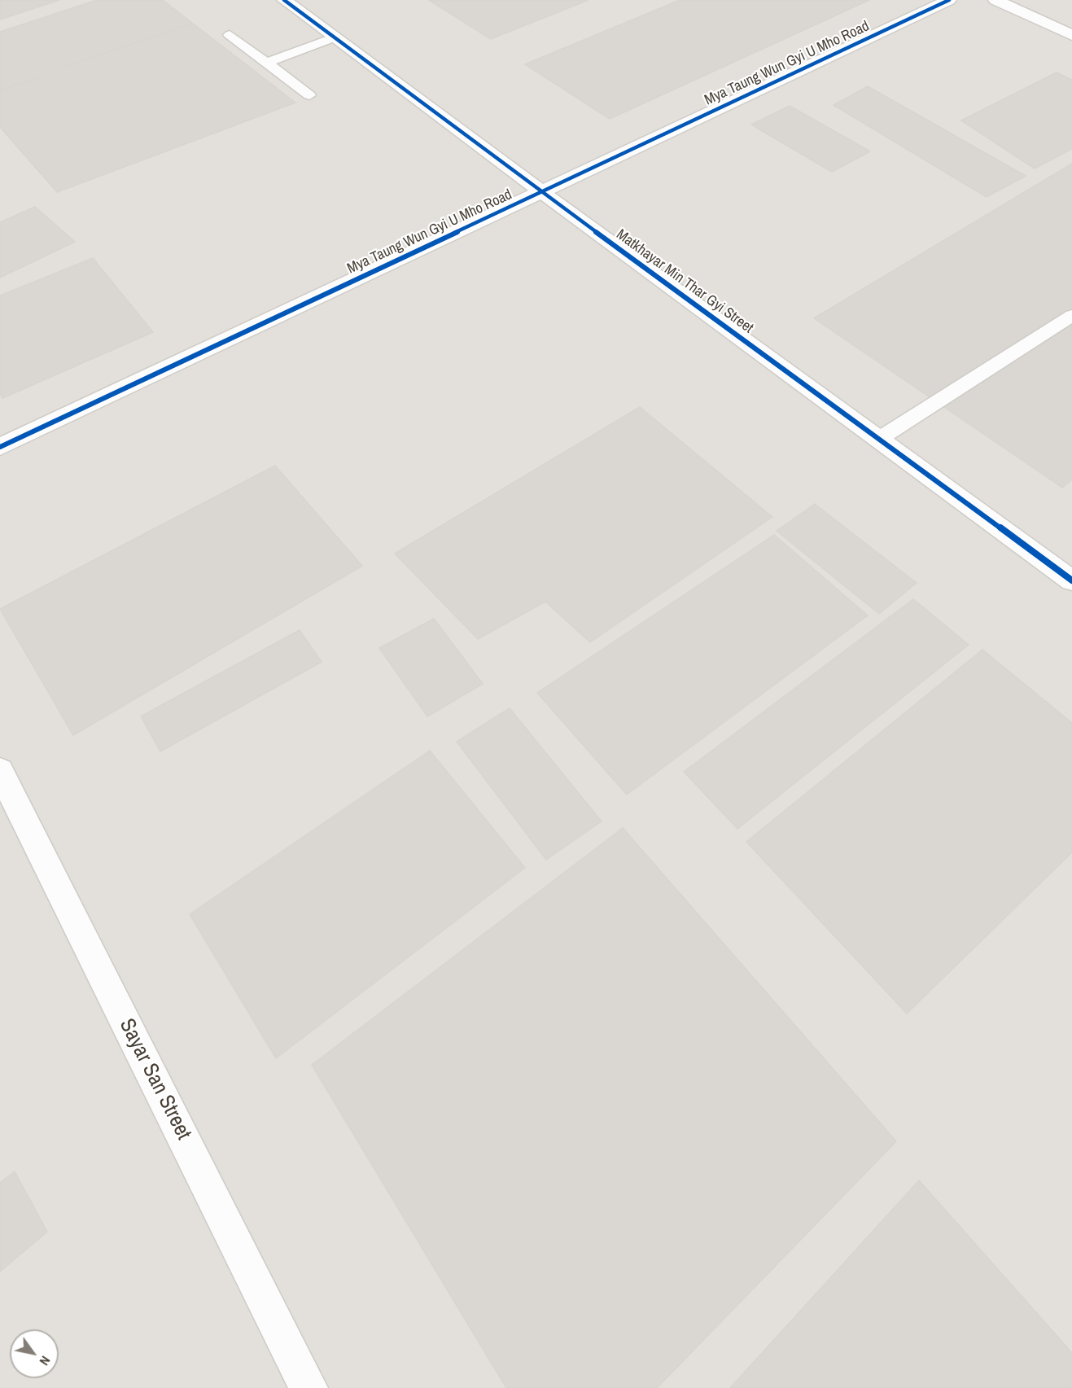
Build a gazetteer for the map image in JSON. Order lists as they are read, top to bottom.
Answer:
{
  "streets": {
    "street": ["Mya Taung Wun Gyi U Mho Road", "Matkhayar Min Thar Gyi Street", "Sayar San Street"]
  },
  "crossings": [
    ["Mya Taung Wun Gyi U Mho Road", "Matkhayar Min Thar Gyi Street"]
  ],
  "north": "bottom right"
}
